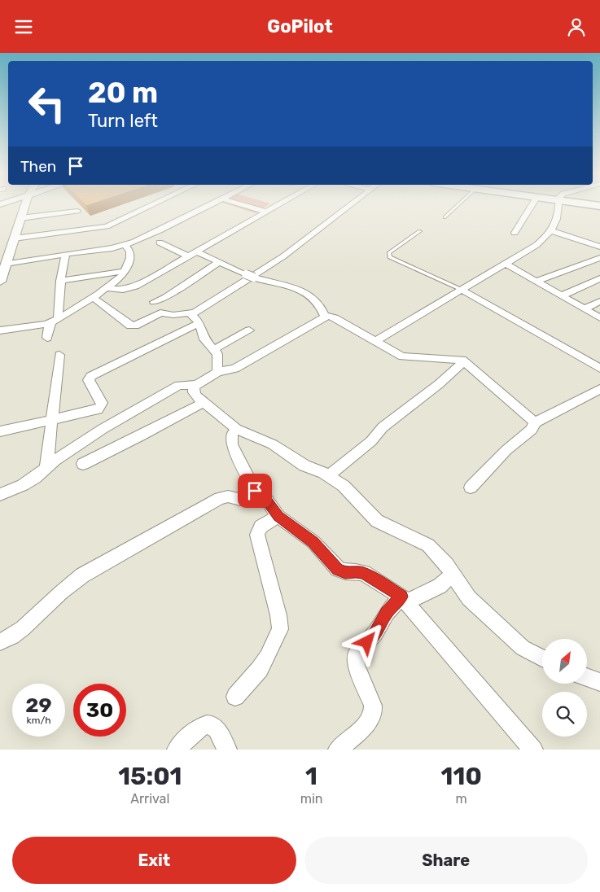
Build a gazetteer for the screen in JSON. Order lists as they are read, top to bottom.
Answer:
{
  "north": "top right",
  "page": {
    "header": "GoPilot",
    "turn": ["20 m", "Turn left"],
    "then": "Then",
    "speed": "29 km/h",
    "limit": "30",
    "eta": [
      "15:01",
      "Arrival",
      "1",
      "min",
      "110",
      "m"
    ],
    "buttons": ["Exit", "Share"]
  }
}
